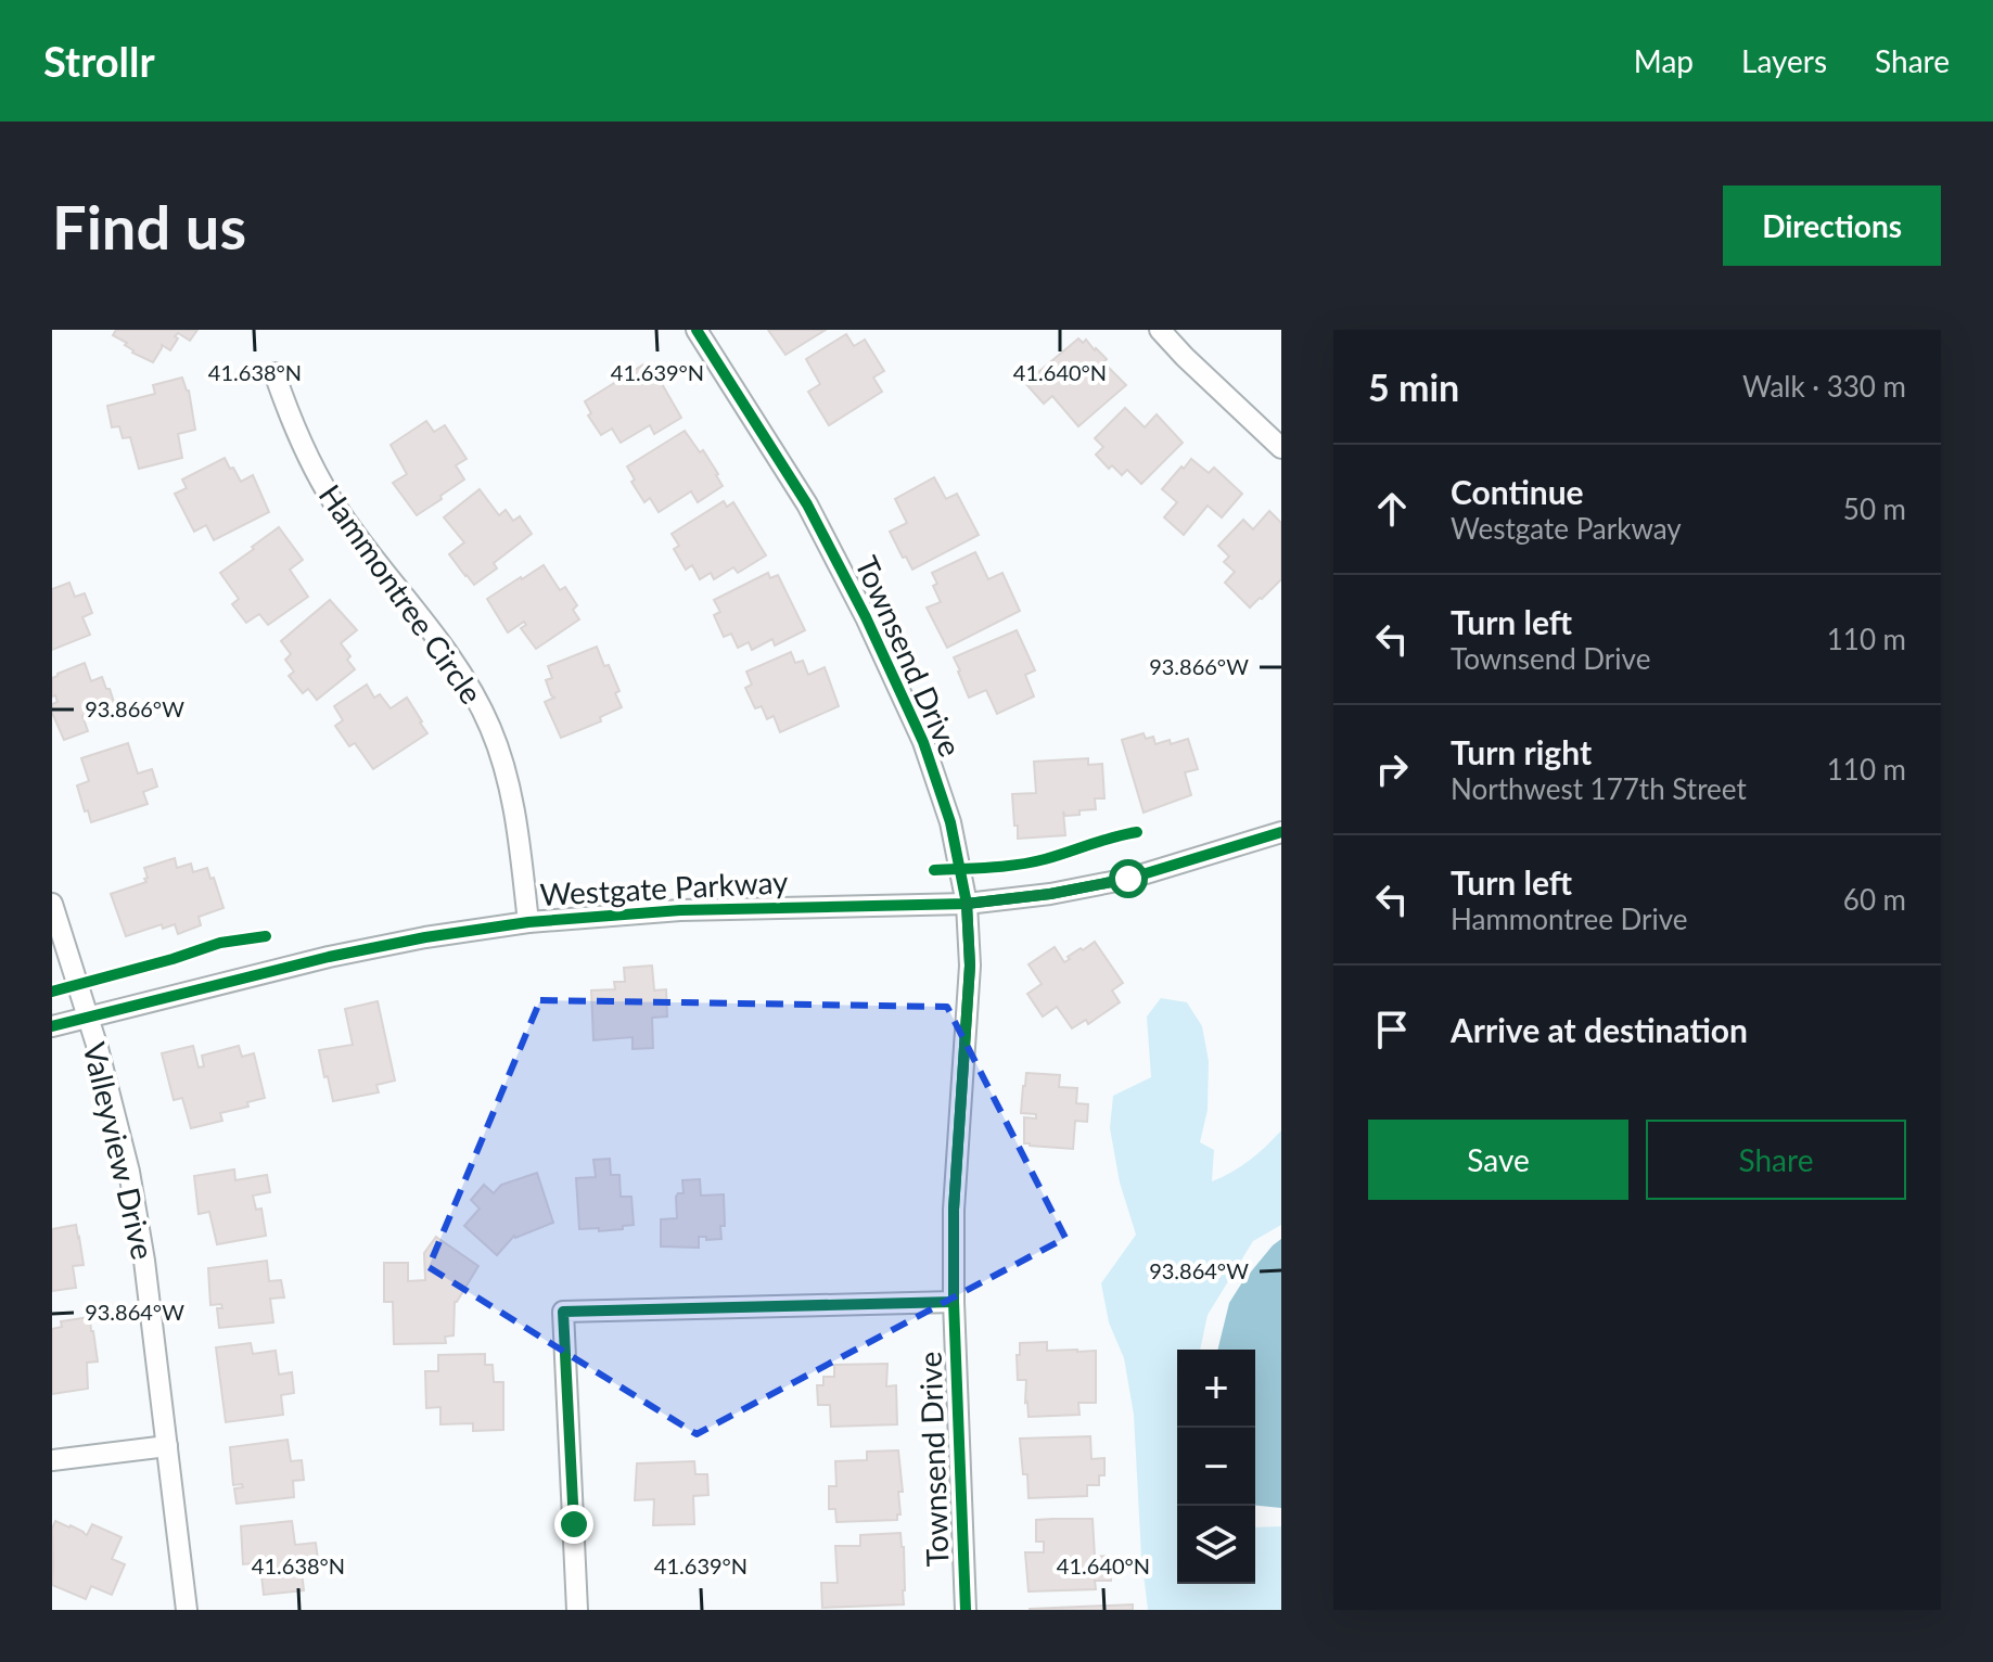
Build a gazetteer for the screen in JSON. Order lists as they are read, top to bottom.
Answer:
{
  "streets": {
    "street": [
      "Hammontree Circle",
      "Townsend Drive",
      "Westgate Parkway",
      "Valleyview Drive"
    ]
  },
  "crossings": [
    ["Hammontree Circle", "Westgate Parkway"],
    ["Townsend Drive", "Westgate Parkway"],
    ["Westgate Parkway", "Valleyview Drive"]
  ],
  "page": {
    "header": "Strollr",
    "nav": ["Map", "Layers", "Share"],
    "buttons": [
      "Directions",
      ["Save", "Share"]
    ],
    "title": "Find us",
    "heading": ["5 min", "Walk · 330 m"],
    "list": [
      ["Continue", "Westgate Parkway", "50 m"],
      ["Turn left", "Townsend Drive", "110 m"],
      ["Turn right", "Northwest 177th Street", "110 m"],
      ["Turn left", "Hammontree Drive", "60 m"],
      "Arrive at destination"
    ],
    "map_buttons": ["+", "−"]
  },
  "coordinates": [
    "41.638°N",
    "41.639°N",
    "41.640°N",
    "93.866°W",
    "93.864°W"
  ]
}
